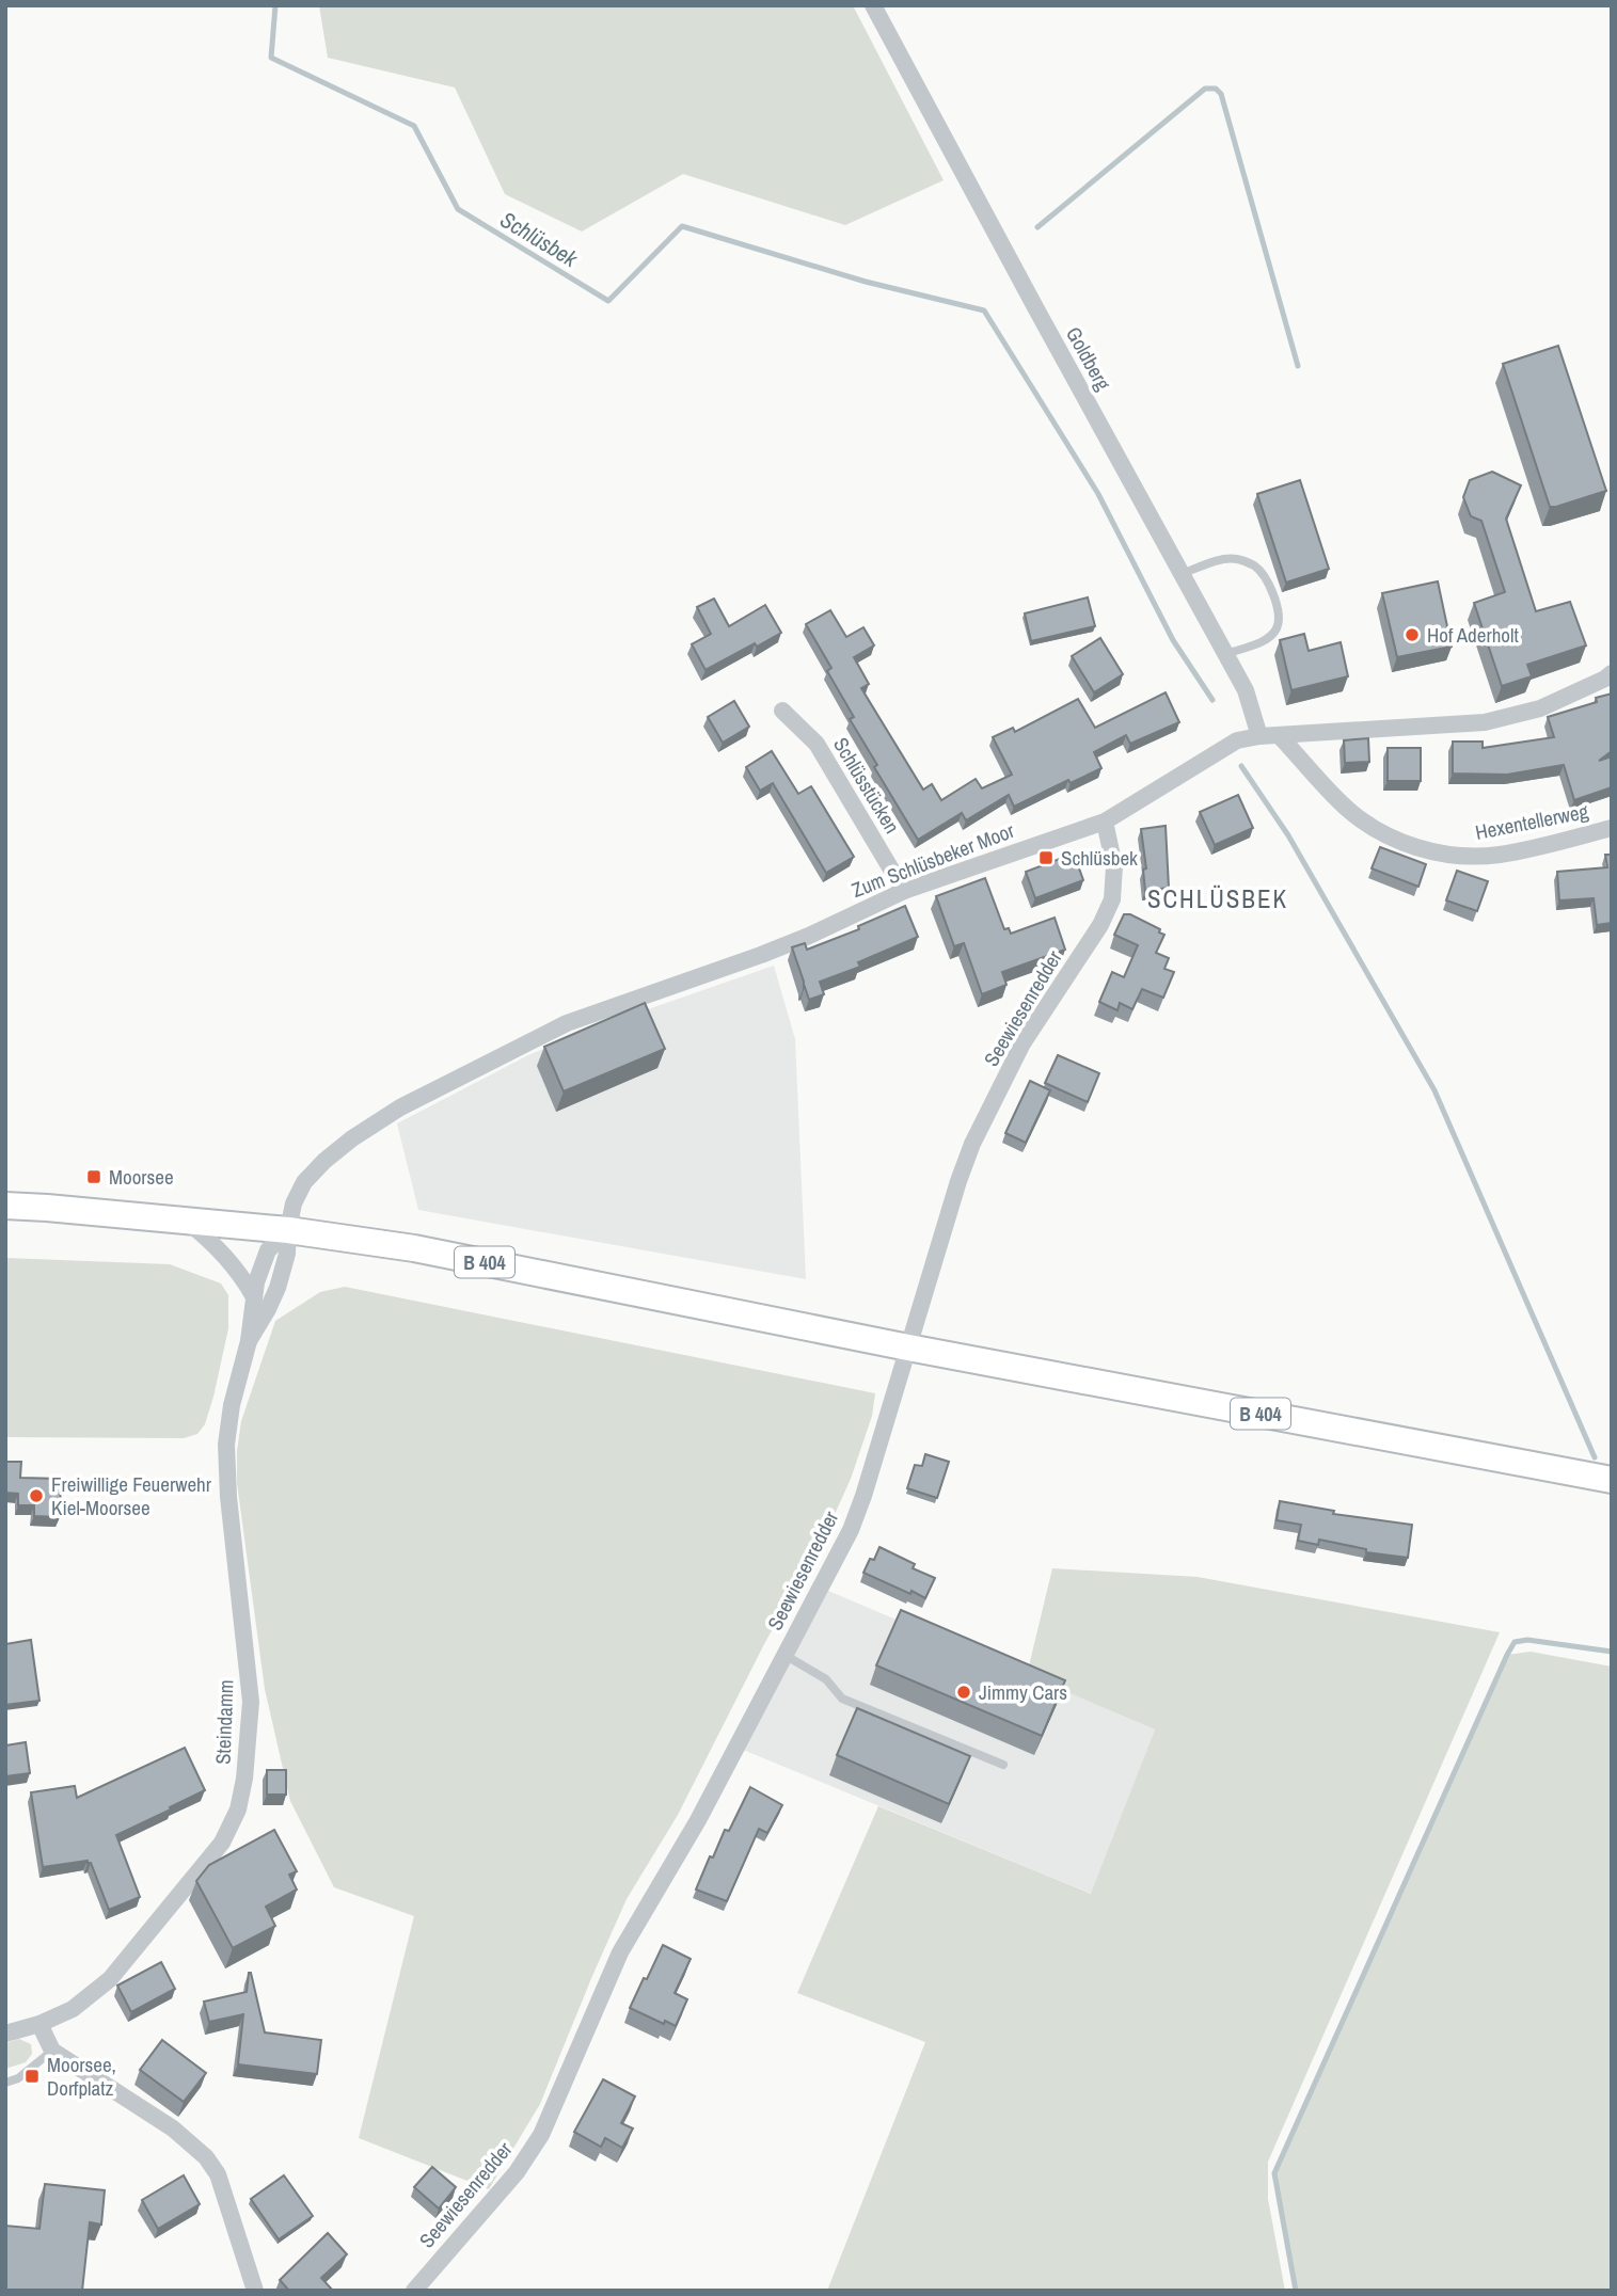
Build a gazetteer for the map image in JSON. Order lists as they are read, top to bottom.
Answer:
{
  "streets": {
    "main road": ["B 404"],
    "street": [
      "Goldberg",
      "Schlüsstücken",
      "Hexentellerweg",
      "Zum Schlüsbeker Moor",
      "Seewiesenredder",
      "Steindamm"
    ]
  },
  "crossings": [
    ["Goldberg", "Zum Schlüsbeker Moor"],
    ["Schlüsstücken", "Zum Schlüsbeker Moor"],
    ["Hexentellerweg", "Zum Schlüsbeker Moor"],
    ["Zum Schlüsbeker Moor", "Seewiesenredder"],
    ["Zum Schlüsbeker Moor", "B 404"],
    ["Zum Schlüsbeker Moor", "Steindamm"],
    ["Seewiesenredder", "B 404"],
    ["B 404", "Steindamm"]
  ],
  "districts": ["SCHLÜSBEK"],
  "water": ["Schlüsbek"],
  "places": {
    "other": ["Hof Aderholt", "Freiwillige Feuerwehr Kiel-Moorsee", "Jimmy Cars"],
    "transit": ["Schlüsbek", "Moorsee", "Moorsee, Dorfplatz"]
  }
}
